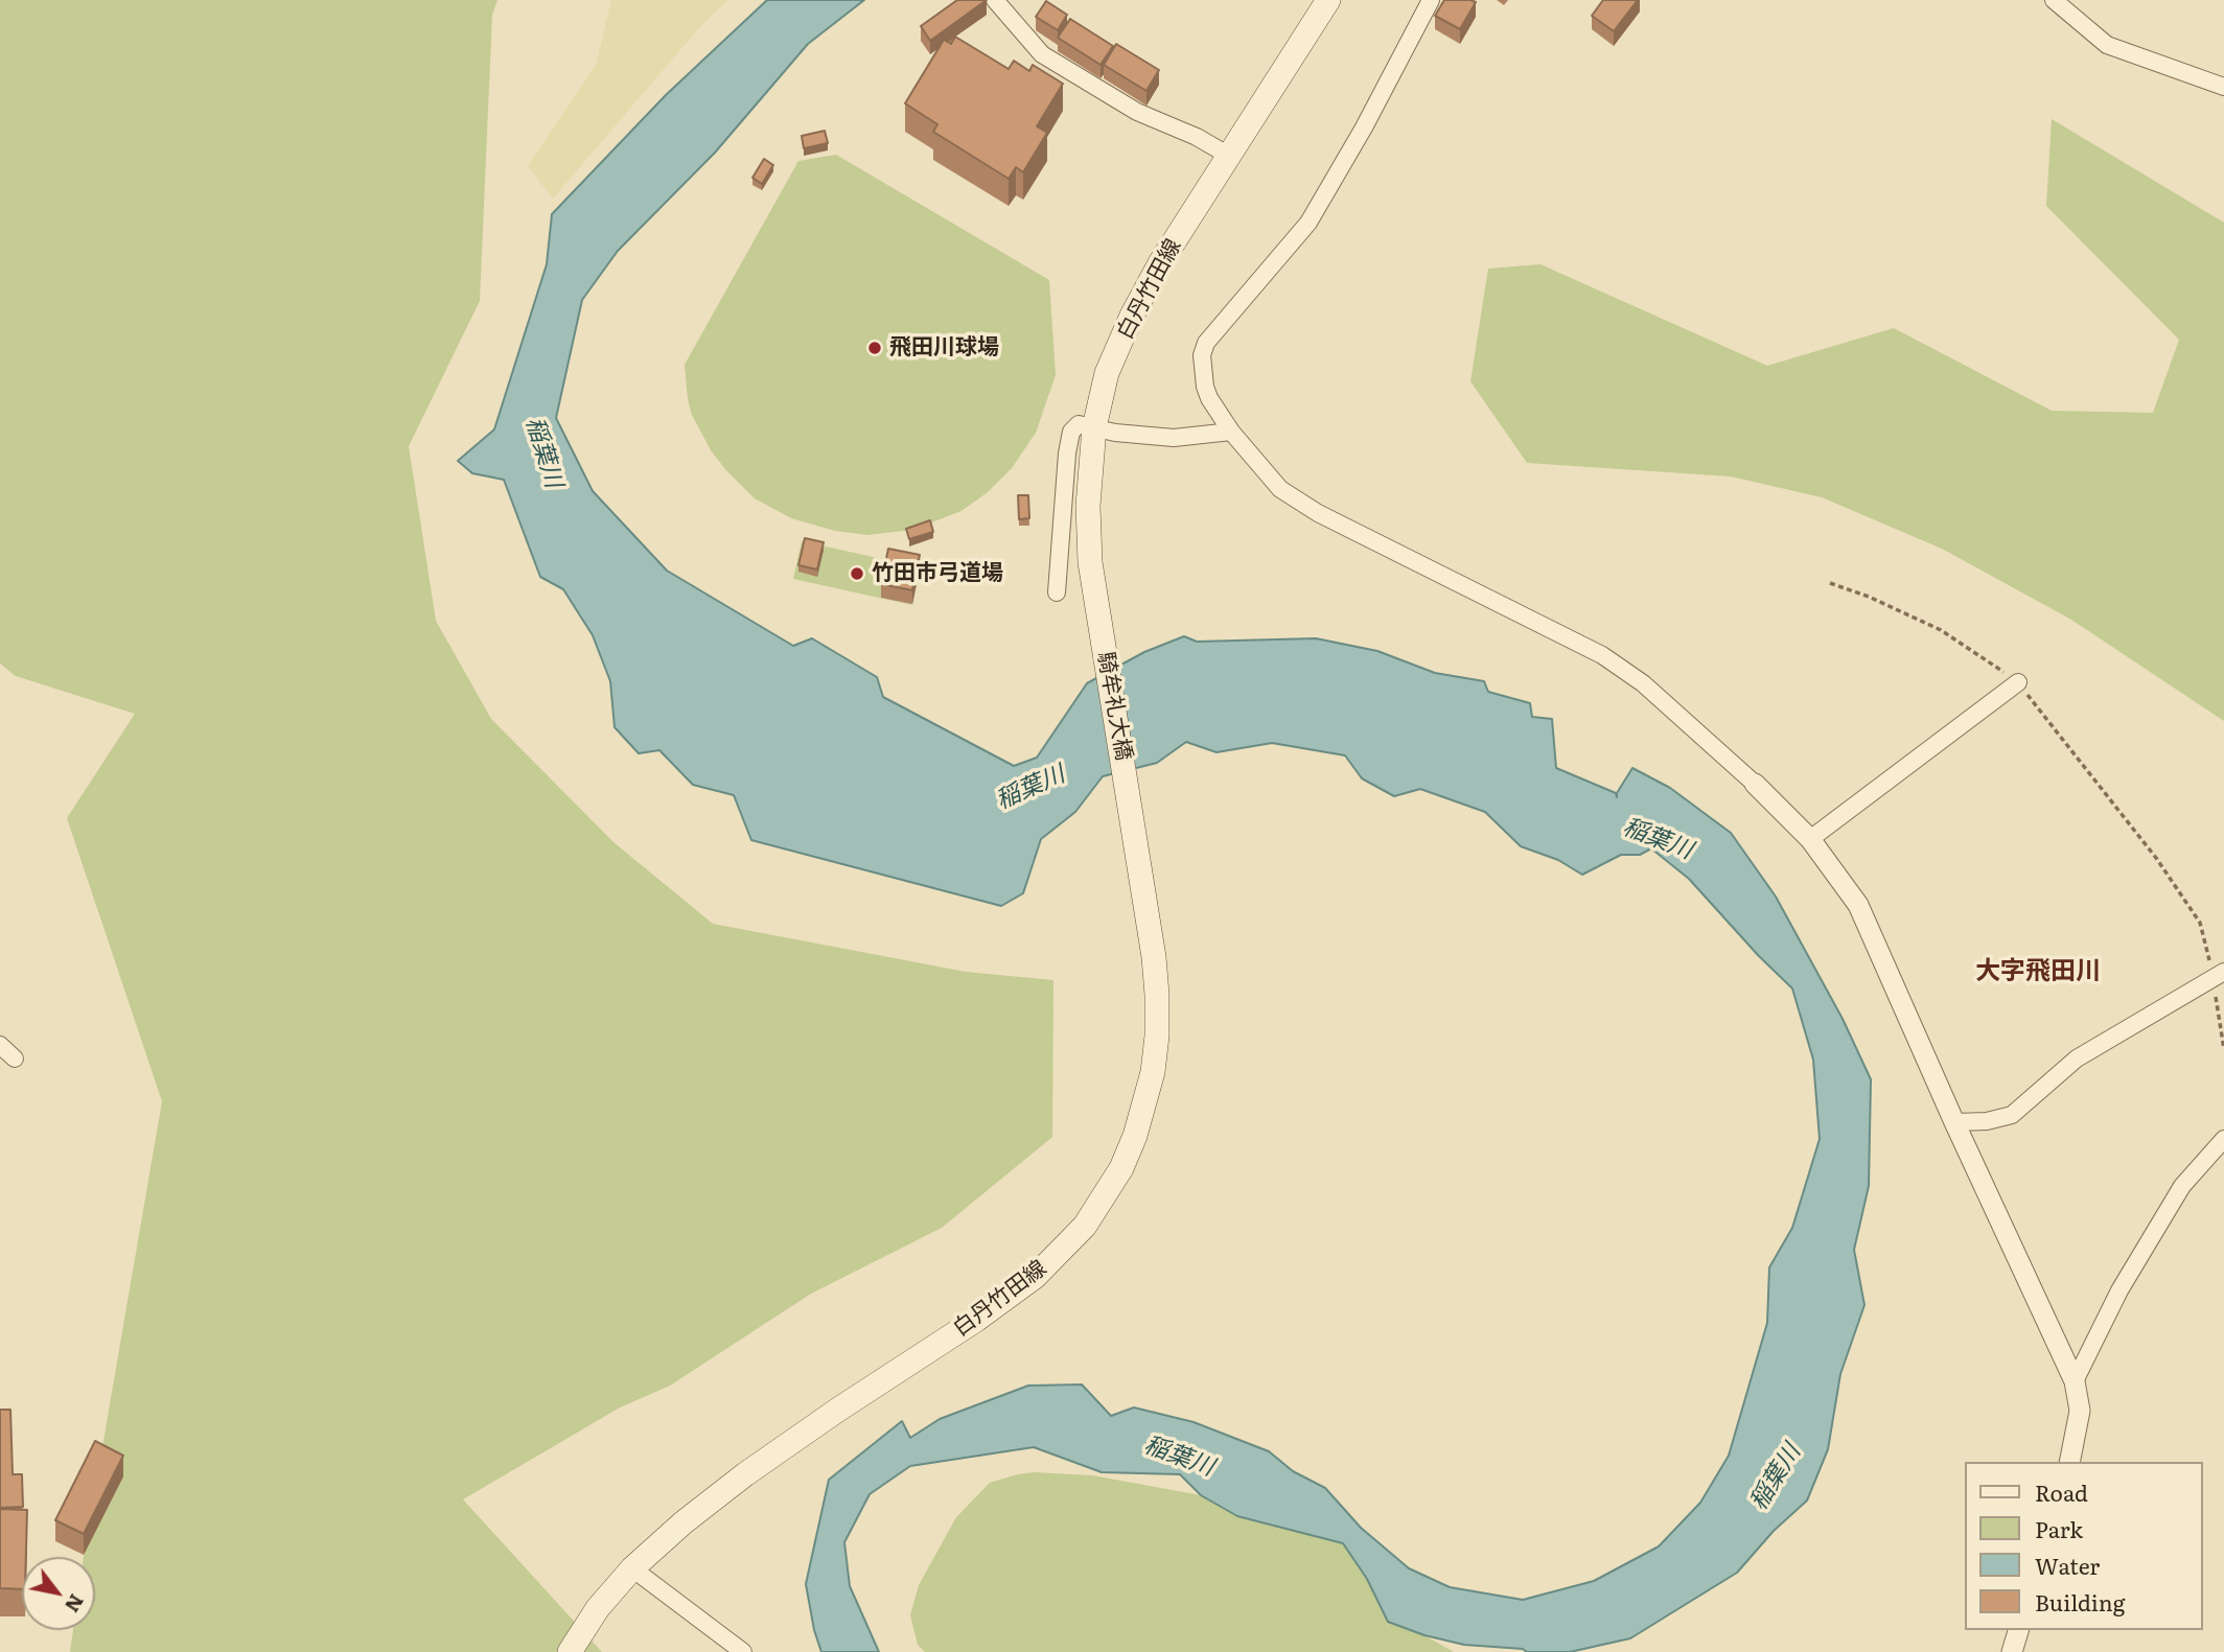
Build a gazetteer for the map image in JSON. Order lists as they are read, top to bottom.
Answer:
{
  "streets": {
    "main road": ["白丹竹田線", "騎牟礼大橋"]
  },
  "crossings": [
    ["白丹竹田線", "騎牟礼大橋"]
  ],
  "districts": ["大字飛田川"],
  "water": ["稲葉川"],
  "places": ["飛田川球場", "竹田市弓道場"],
  "legend": [
    "Road",
    "Park",
    "Water",
    "Building"
  ],
  "north": "bottom right"
}
